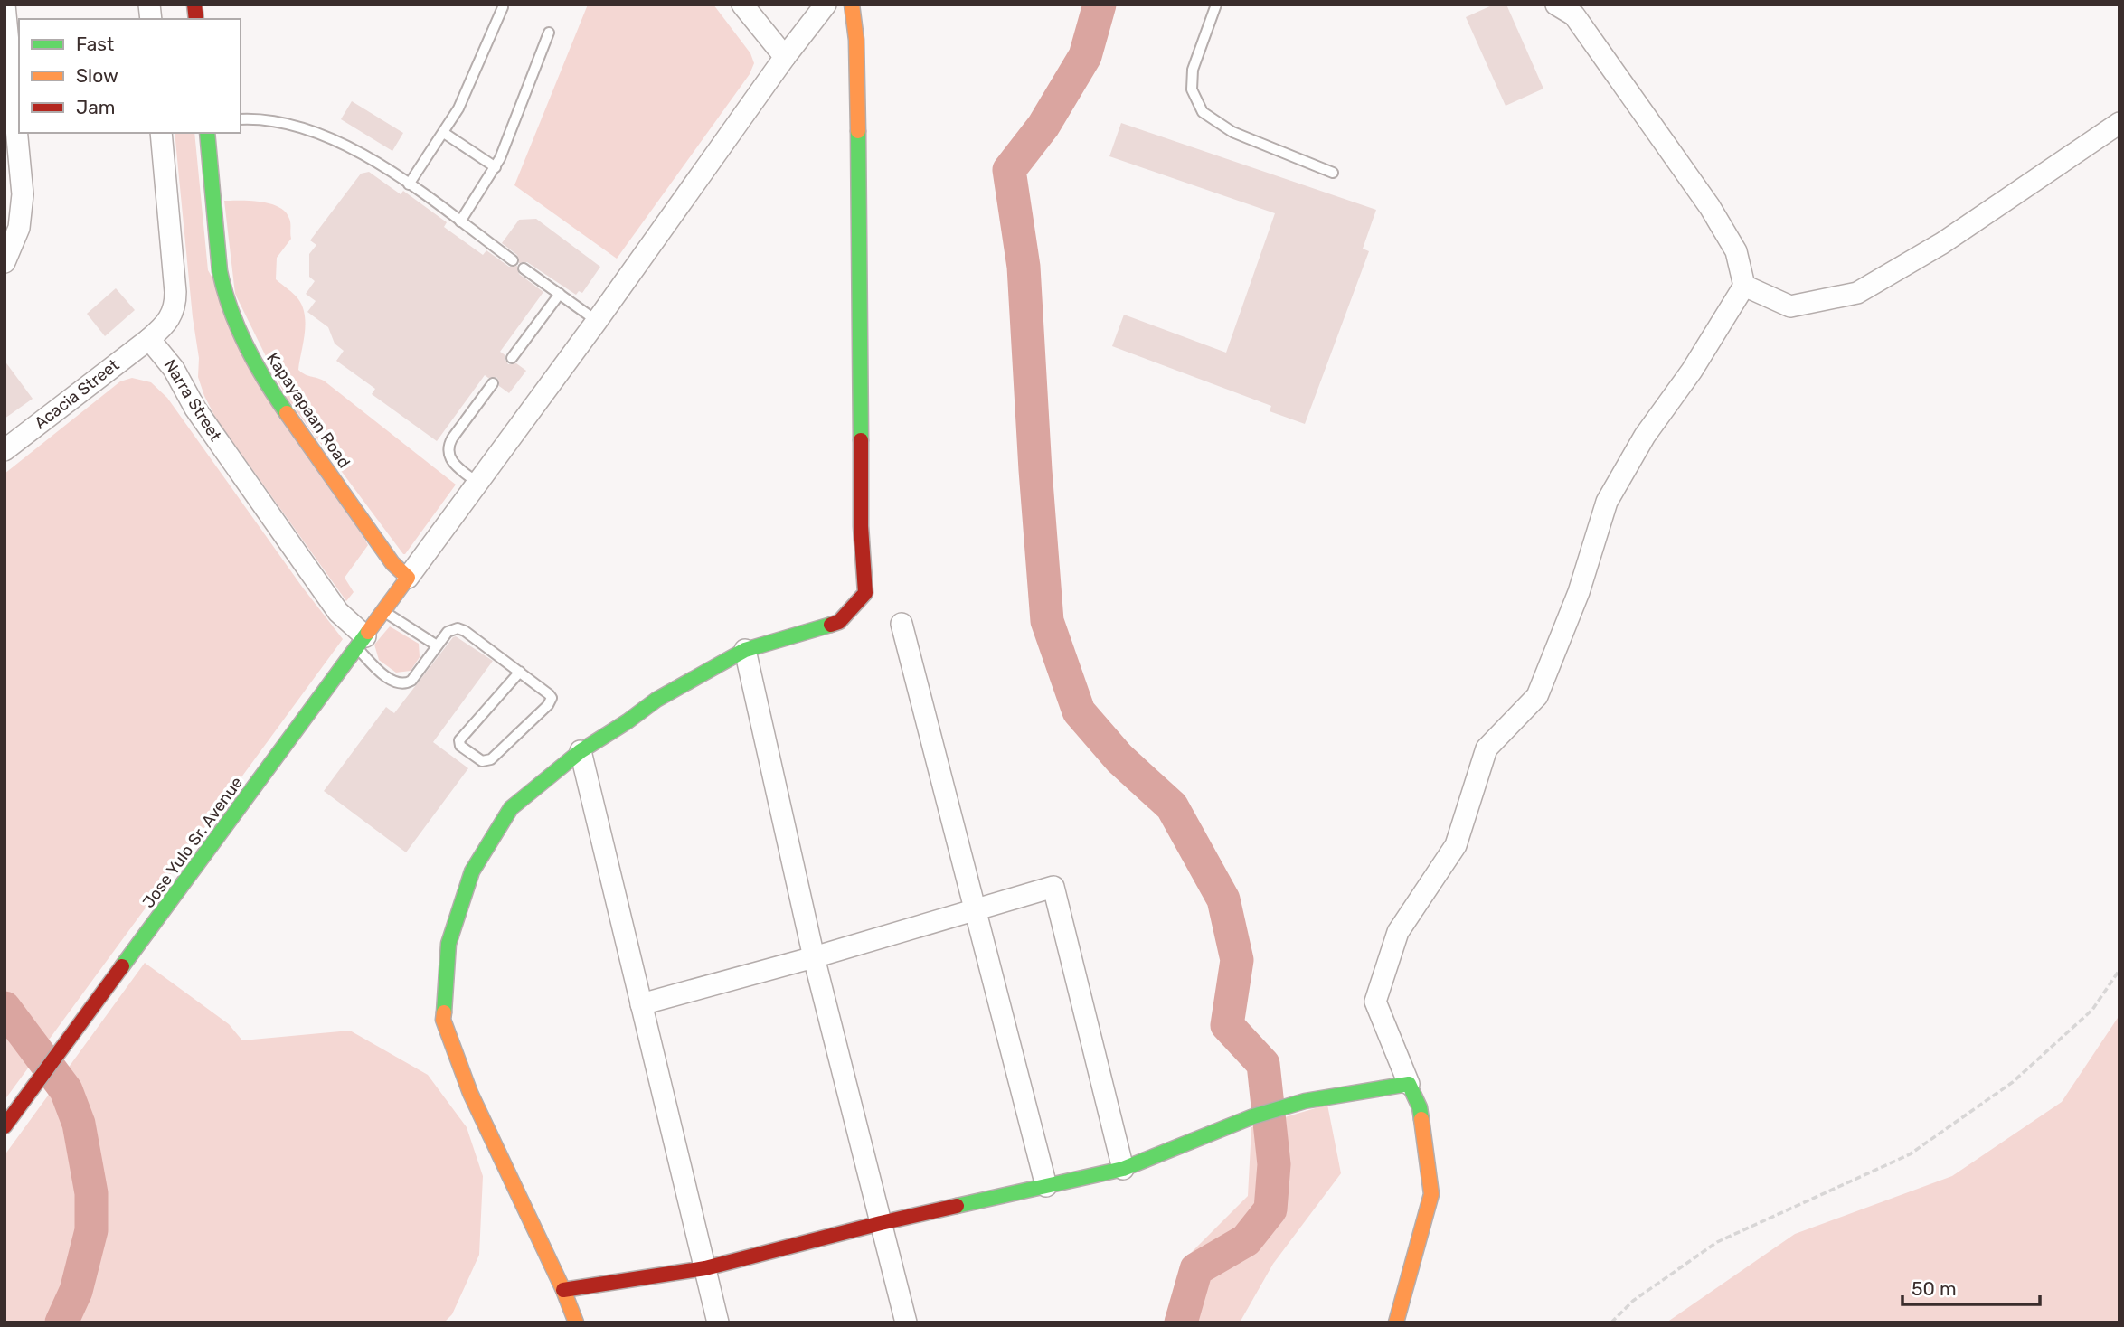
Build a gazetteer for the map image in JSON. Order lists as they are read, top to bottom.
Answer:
{
  "streets": {
    "street": [
      "Acacia Street",
      "Narra Street",
      "Kapayapaan Road",
      "Jose Yulo Sr. Avenue"
    ]
  },
  "crossings": [
    ["Acacia Street", "Narra Street"],
    ["Narra Street", "Jose Yulo Sr. Avenue"],
    ["Kapayapaan Road", "Jose Yulo Sr. Avenue"]
  ],
  "legend": ["Fast", "Slow", "Jam"],
  "scale_bar": "50 m"
}
